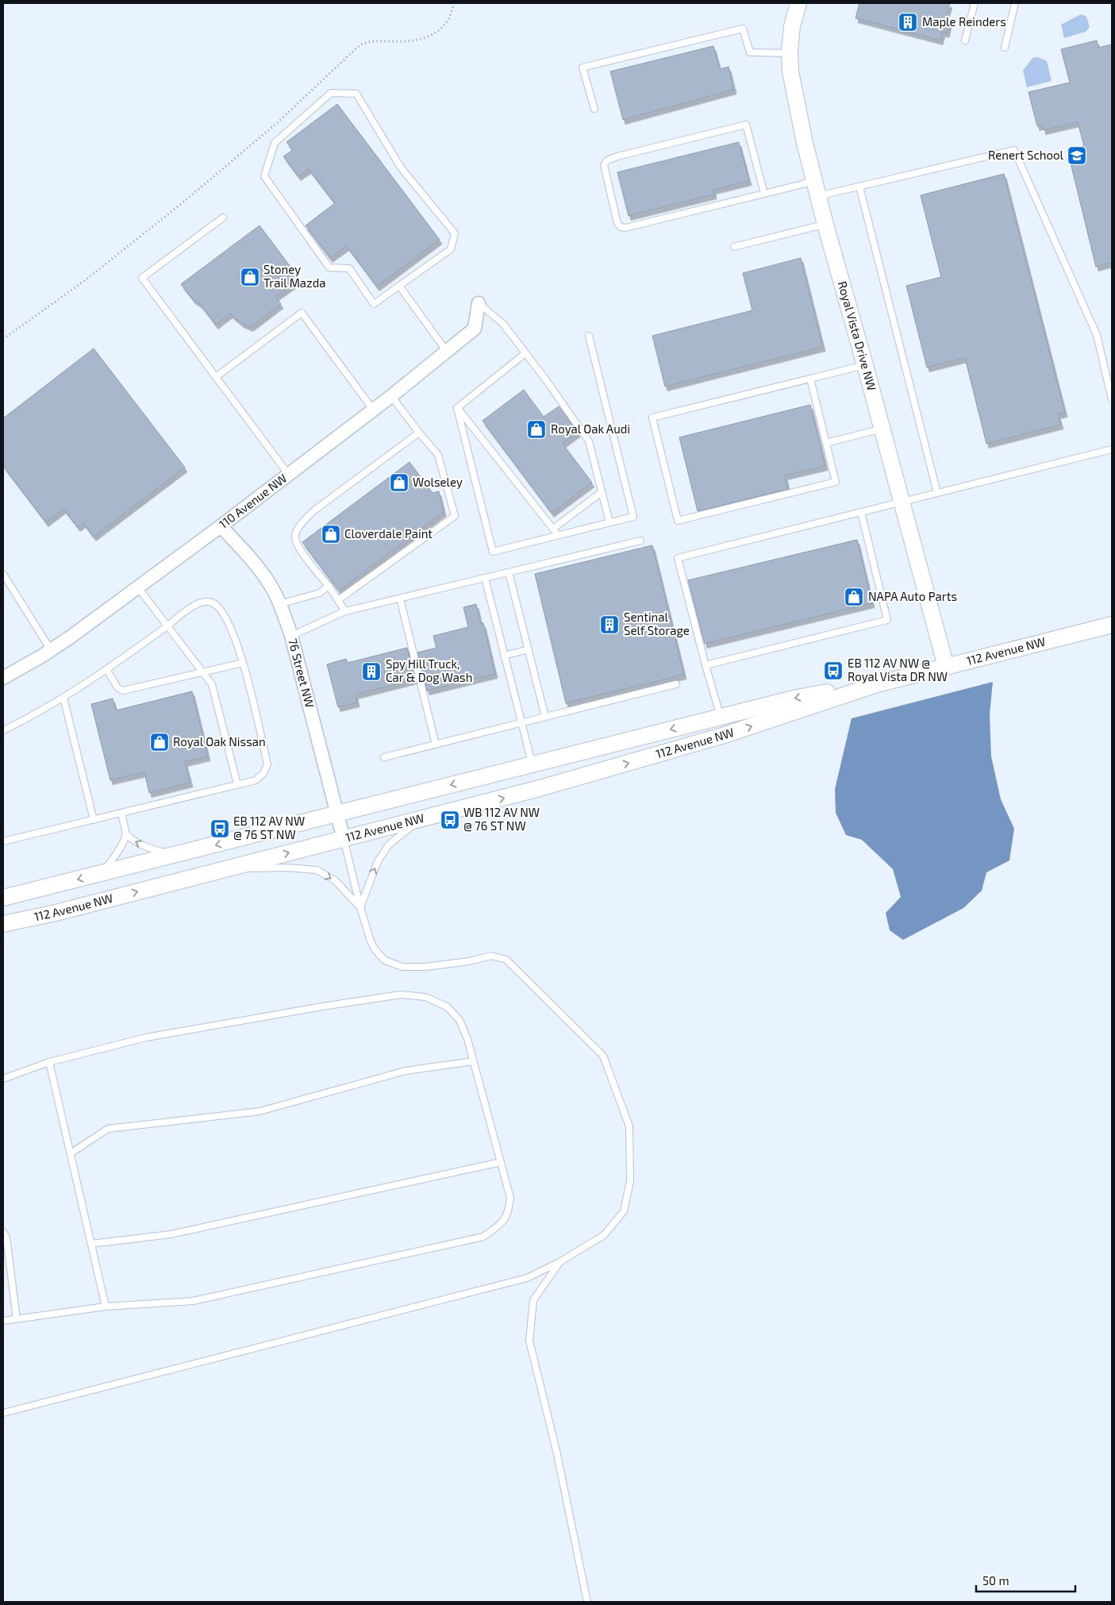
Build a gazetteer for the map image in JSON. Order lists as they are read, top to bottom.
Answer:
{
  "streets": {
    "street": [
      "Royal Vista Drive NW",
      "110 Avenue NW",
      "112 Avenue NW",
      "76 Street NW"
    ]
  },
  "crossings": [
    ["Royal Vista Drive NW", "112 Avenue NW"],
    ["110 Avenue NW", "76 Street NW"],
    ["112 Avenue NW", "76 Street NW"]
  ],
  "places": {
    "building": ["Maple Reinders", "Sentinal Self Storage", "Spy Hill Truck, Car & Dog Wash"],
    "school or university": ["Renert School"],
    "shop": [
      "Stoney Trail Mazda",
      "Royal Oak Audi",
      "Wolseley",
      "Cloverdale Paint",
      "NAPA Auto Parts",
      "Royal Oak Nissan"
    ],
    "bus stop": ["EB 112 AV NW @ Royal Vista DR NW", "WB 112 AV NW @ 76 ST NW", "EB 112 AV NW @ 76 ST NW"]
  },
  "scale_bar": "50 m"
}
